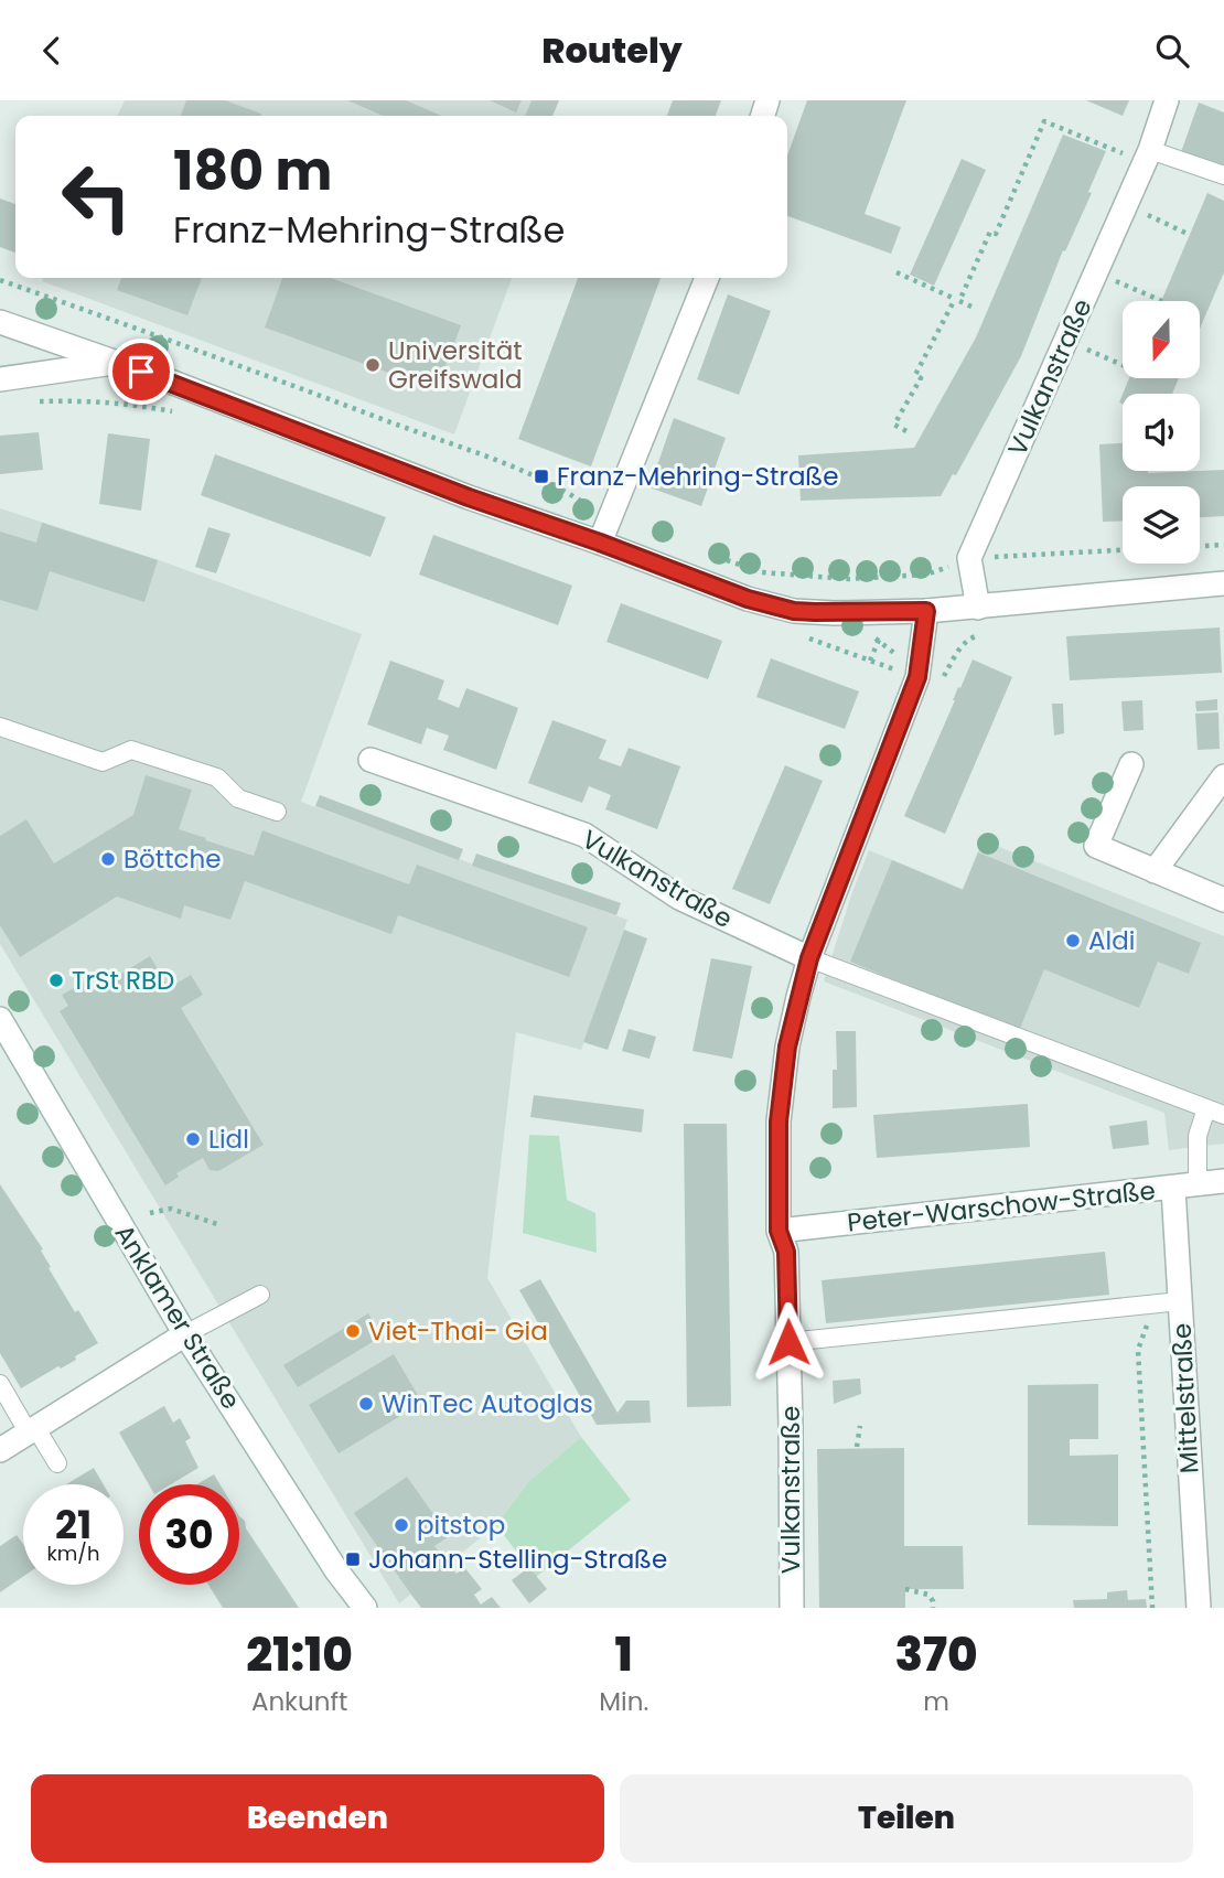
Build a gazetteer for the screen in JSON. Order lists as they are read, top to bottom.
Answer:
{
  "streets": {
    "street": [
      "Vulkanstraße",
      "Peter-Warschow-Straße",
      "Anklamer Straße",
      "Mittelstraße"
    ]
  },
  "crossings": [
    ["Vulkanstraße", "Peter-Warschow-Straße"],
    ["Peter-Warschow-Straße", "Mittelstraße"]
  ],
  "places": {
    "other": [
      "Universität Greifswald",
      "Böttche",
      "Aldi",
      "TrSt RBD",
      "Lidl",
      "Viet-Thai- Gia",
      "WinTec Autoglas",
      "pitstop"
    ],
    "transit": ["Franz-Mehring-Straße", "Johann-Stelling-Straße"]
  },
  "north": "bottom",
  "page": {
    "header": "Routely",
    "turn": ["180 m", "Franz-Mehring-Straße"],
    "speed": "21 km/h",
    "limit": "30",
    "eta": [
      "21:10",
      "Ankunft",
      "1",
      "Min.",
      "370",
      "m"
    ],
    "buttons": ["Beenden", "Teilen"]
  }
}
